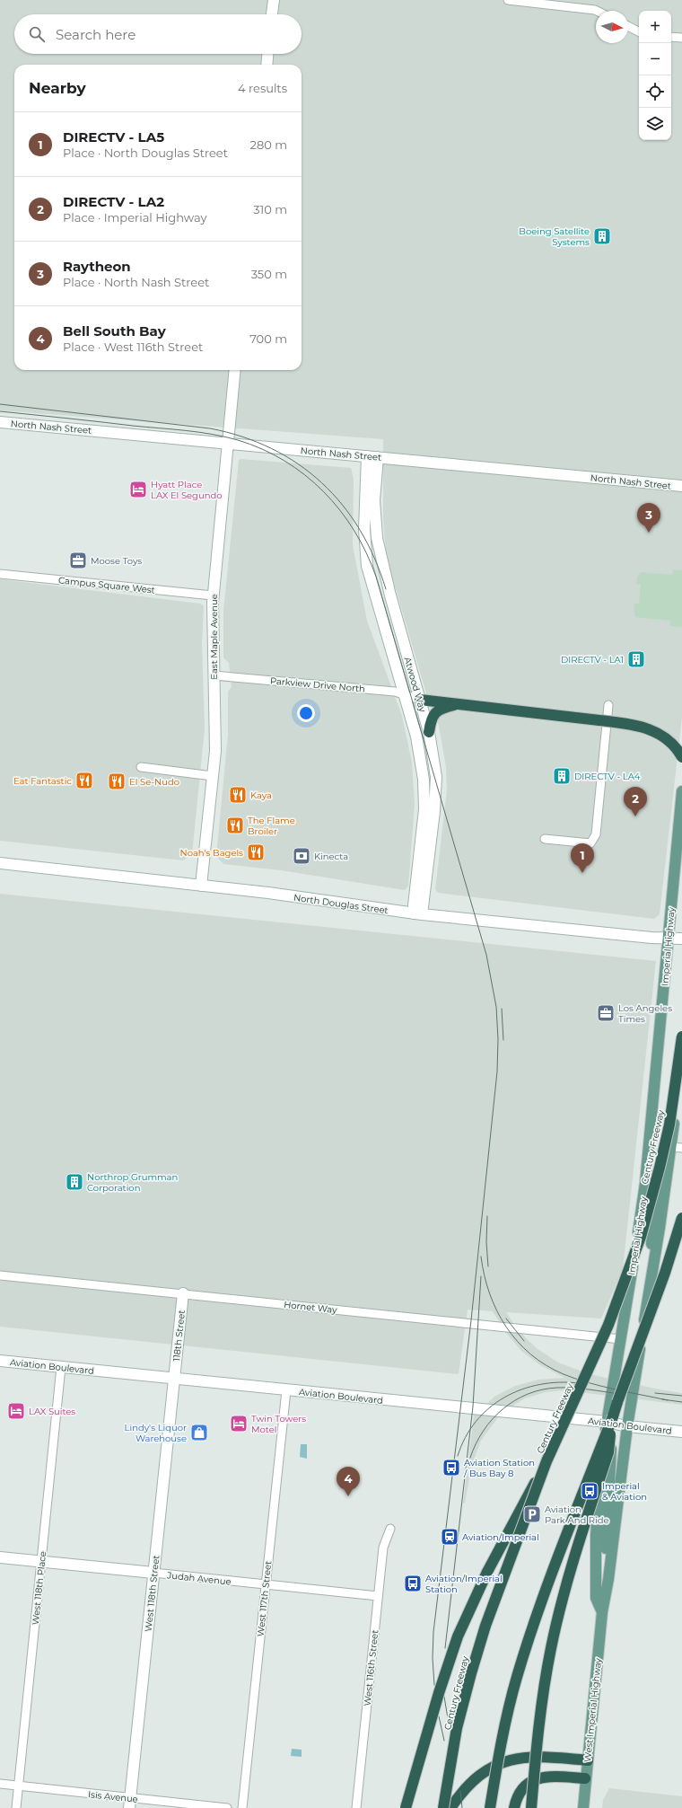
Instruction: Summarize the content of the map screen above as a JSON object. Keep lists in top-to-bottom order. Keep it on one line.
{"streets":{"highway":["Century Freeway"],"main road":["Imperial Highway","West Imperial Highway"],"street":["North Nash Street","Campus Square West","East Maple Avenue","Parkview Drive North","Atwood Way","North Douglas Street","Hornet Way","118th Street","Aviation Boulevard","Judah Avenue","West 118th Place","West 118th Street","West 117th Street","West 116th Street","Isis Avenue"]},"crossings":[["North Nash Street","East Maple Avenue"],["North Nash Street","Atwood Way"],["Campus Square West","East Maple Avenue"],["East Maple Avenue","Parkview Drive North"],["East Maple Avenue","North Douglas Street"],["Parkview Drive North","Atwood Way"],["Atwood Way","North Douglas Street"],["North Douglas Street","Imperial Highway"],["Imperial Highway","Hornet Way"],["Imperial Highway","Aviation Boulevard"],["Imperial Highway","West Imperial Highway"],["Hornet Way","118th Street"],["118th Street","Aviation Boulevard"],["118th Street","West 118th Street"],["Aviation Boulevard","West 118th Place"],["Aviation Boulevard","West 118th Street"],["Aviation Boulevard","West 117th Street"],["Aviation Boulevard","West Imperial Highway"],["Judah Avenue","West 118th Place"],["Judah Avenue","West 118th Street"],["Judah Avenue","West 117th Street"],["Judah Avenue","West 116th Street"],["West 118th Place","Isis Avenue"],["West 118th Street","Isis Avenue"]],"places":{"building":["Boeing Satellite Systems","DIRECTV - LA1","DIRECTV - LA4","Northrop Grumman Corporation"],"hotel":["Hyatt Place LAX El Segundo","LAX Suites","Twin Towers Motel"],"office":["Moose Toys","Los Angeles Times"],"restaurant":["Eat Fantastic","El Se-Nudo","Kaya","The Flame Broiler","Noah's Bagels"],"bank":["Kinecta"],"shop":["Lindy's Liquor Warehouse"],"bus stop":["Aviation Station / Bus Bay 8","Imperial & Aviation","Aviation/Imperial Station"],"parking":["Aviation Park And Ride"],"station":["Aviation/Imperial"]},"north":"right","page":{"map_buttons":["+","−"],"search":"Search here","heading":["Nearby","4 results"],"list":[{"mark":"1","name":"DIRECTV - LA5","note":"Place · North Douglas Street","value":"280 m"},{"mark":"2","name":"DIRECTV - LA2","note":"Place · Imperial Highway","value":"310 m"},{"mark":"3","name":"Raytheon","note":"Place · North Nash Street","value":"350 m"},{"mark":"4","name":"Bell South Bay","note":"Place · West 116th Street","value":"700 m"}],"pins":["3","2","1","4"]}}
